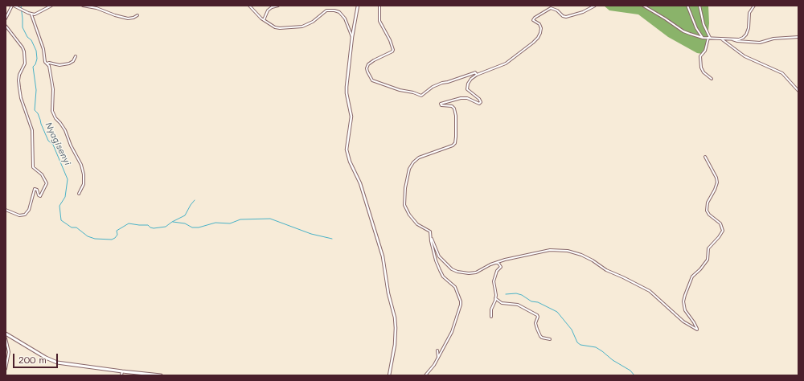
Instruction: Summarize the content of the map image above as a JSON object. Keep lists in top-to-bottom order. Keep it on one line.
{"water":["Nyagisenyi"],"scale_bar":"200 m"}
